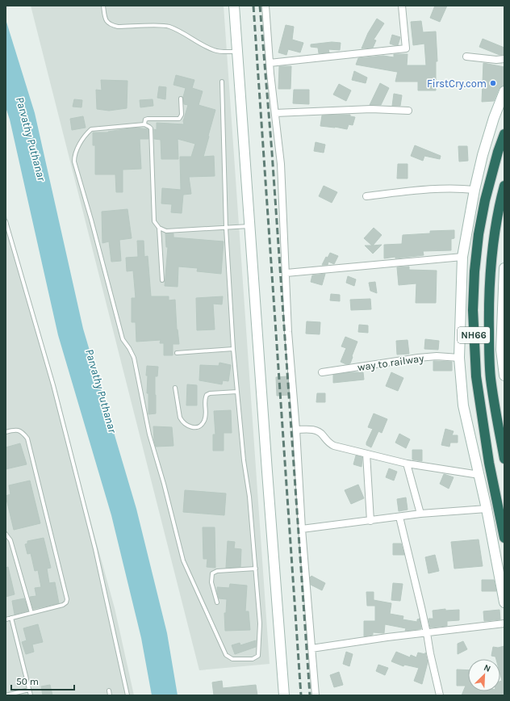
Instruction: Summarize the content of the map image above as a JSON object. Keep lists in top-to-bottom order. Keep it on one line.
{"streets":{"highway":["NH66"],"street":["way to railway"]},"water":["Parvathy Puthanar"],"places":["FirstCry.com"],"scale_bar":"50 m","north":"top right"}
